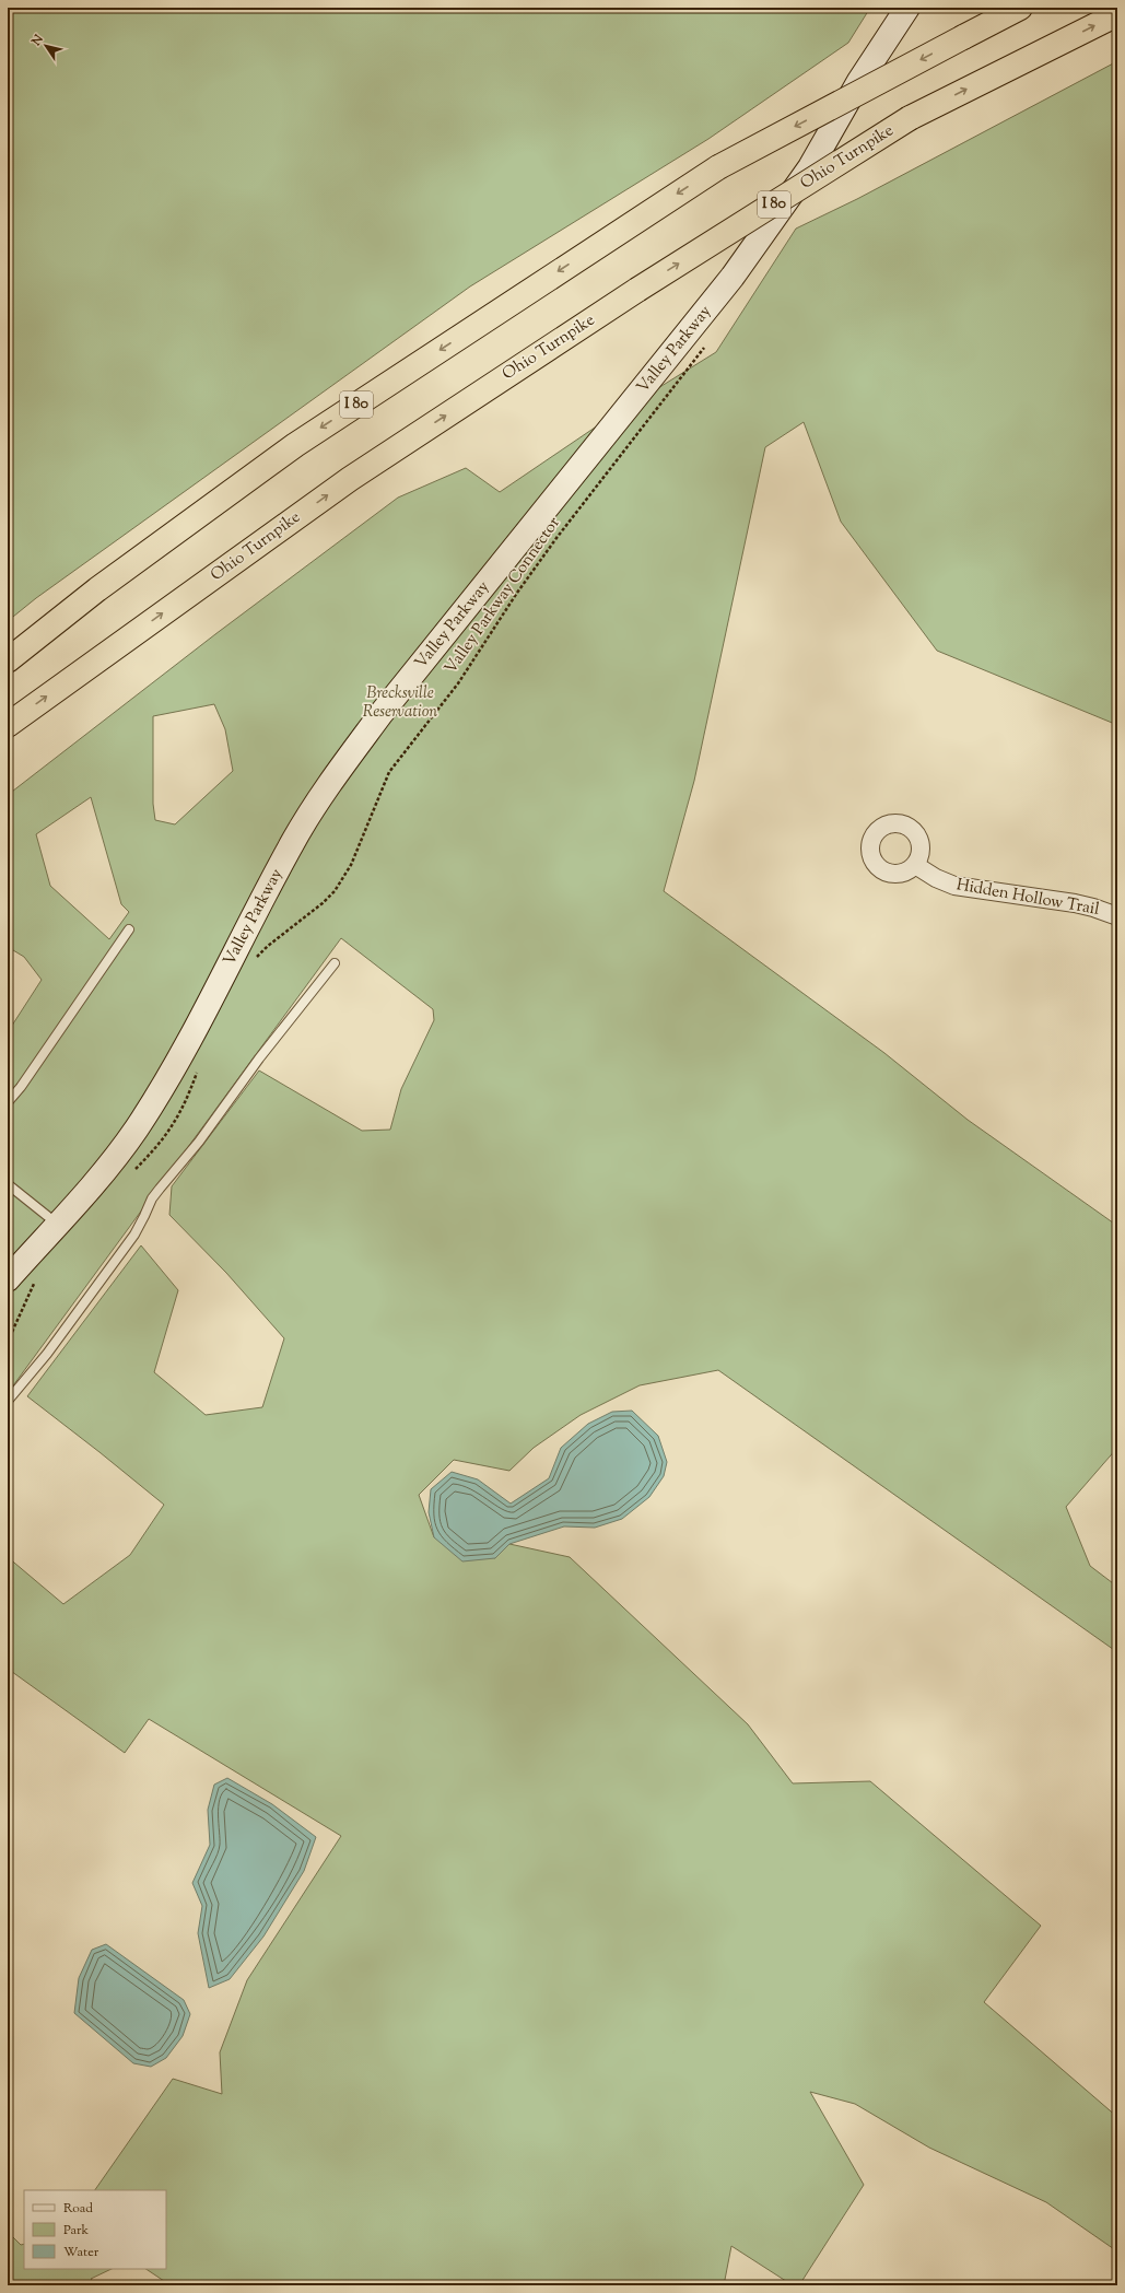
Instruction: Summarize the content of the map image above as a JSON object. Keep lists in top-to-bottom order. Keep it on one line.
{"streets":{"highway":["Ohio Turnpike","I 80"],"street":["Valley Parkway","Hidden Hollow Trail"],"path":["Valley Parkway Connector"]},"parks":["Brecksville Reservation"],"legend":["Road","Park","Water"],"north":"top left"}
